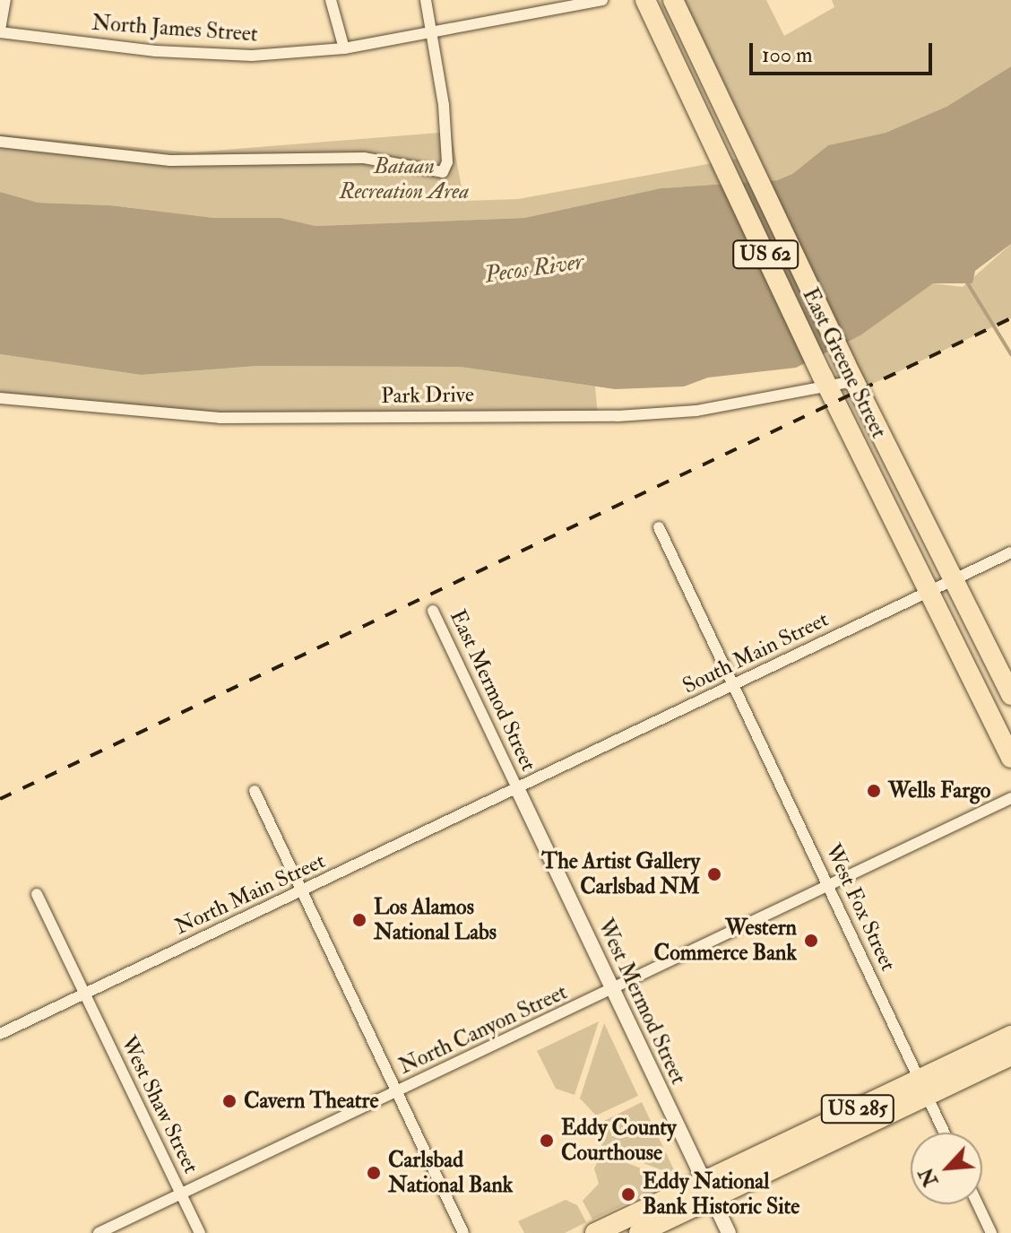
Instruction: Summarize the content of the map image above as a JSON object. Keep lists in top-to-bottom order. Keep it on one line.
{"streets":{"highway":["US 62","East Greene Street","US 285"],"street":["North James Street","Park Drive","South Main Street","East Mermod Street","North Main Street","West Fox Street","West Mermod Street","North Canyon Street","West Shaw Street"]},"crossings":[["US 62","East Greene Street"],["US 62","South Main Street"],["East Greene Street","Park Drive"],["East Greene Street","South Main Street"],["South Main Street","East Mermod Street"],["South Main Street","North Main Street"],["South Main Street","West Fox Street"],["South Main Street","West Mermod Street"],["East Mermod Street","North Main Street"],["East Mermod Street","West Mermod Street"],["North Main Street","West Mermod Street"],["North Main Street","West Shaw Street"],["West Fox Street","North Canyon Street"],["West Fox Street","US 285"],["West Mermod Street","North Canyon Street"],["West Mermod Street","US 285"],["North Canyon Street","West Shaw Street"]],"water":["Pecos River"],"parks":["Bataan Recreation Area"],"places":["Wells Fargo","The Artist Gallery Carlsbad NM","Los Alamos National Labs","Western Commerce Bank","Cavern Theatre","Eddy County Courthouse","Carlsbad National Bank","Eddy National Bank Historic Site"],"scale_bar":"100 m","north":"bottom left"}
